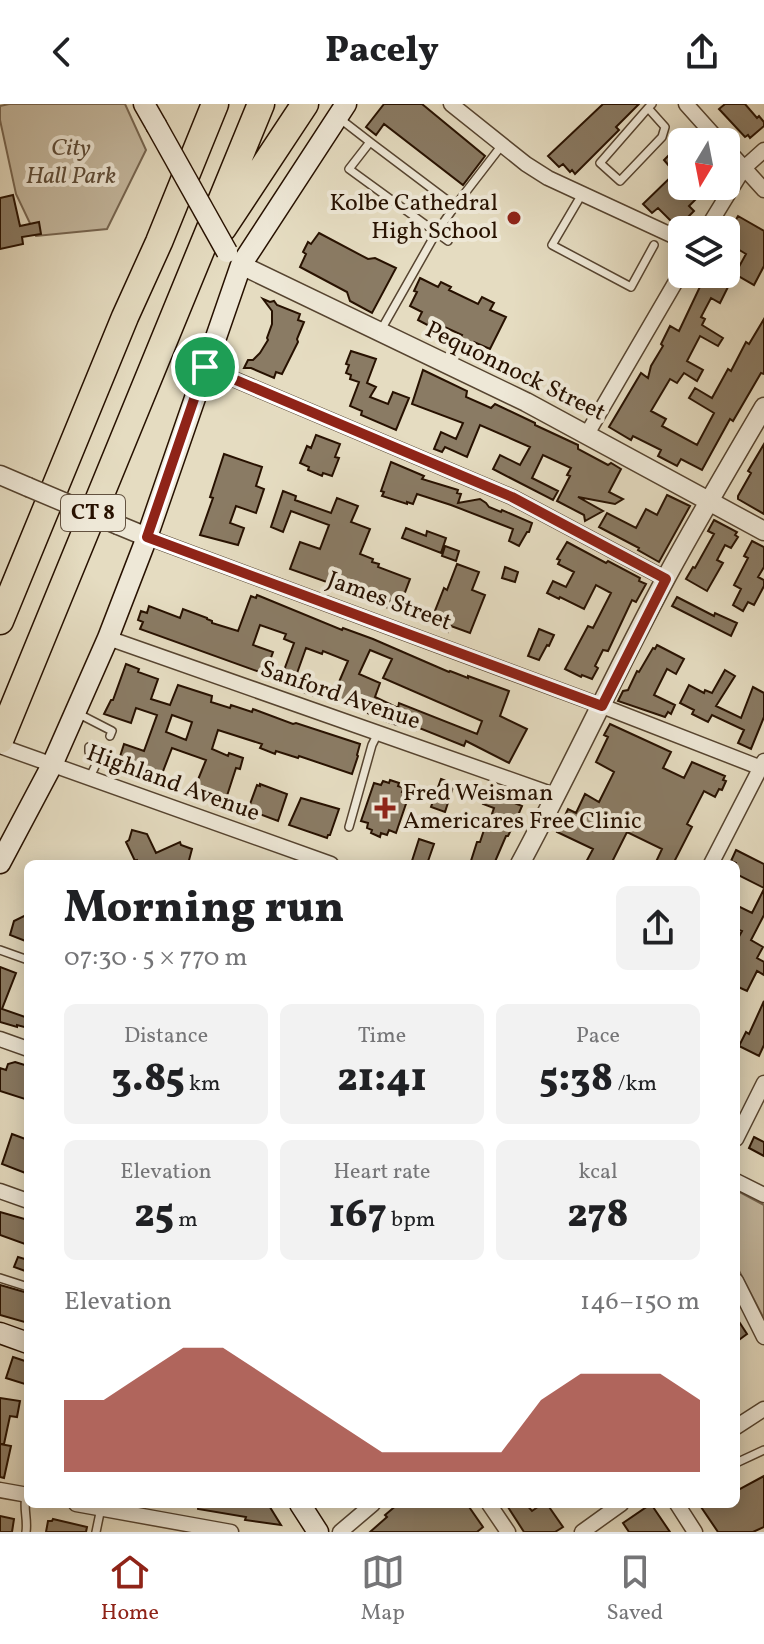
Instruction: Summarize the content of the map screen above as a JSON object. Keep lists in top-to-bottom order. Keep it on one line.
{"streets":{"highway":["CT 8"],"street":["Pequonnock Street","James Street","Sanford Avenue","Highland Avenue"]},"crossings":[["CT 8","Highland Avenue"]],"parks":["City Hall Park"],"places":{"other":["Kolbe Cathedral High School"],"health":["Fred Weisman Americares Free Clinic"]},"north":"bottom","page":{"header":"Pacely","heading":["Morning run","07:30 · 5 × 770 m"],"stats":[["Distance","3.85 km"],["Time","21:41"],["Pace","5:38 /km"],["Elevation","25 m"],["Heart rate","167 bpm"],["kcal","278"]],"chart":["Elevation","146–150 m"],"tabs":["Home","Map","Saved"]}}
